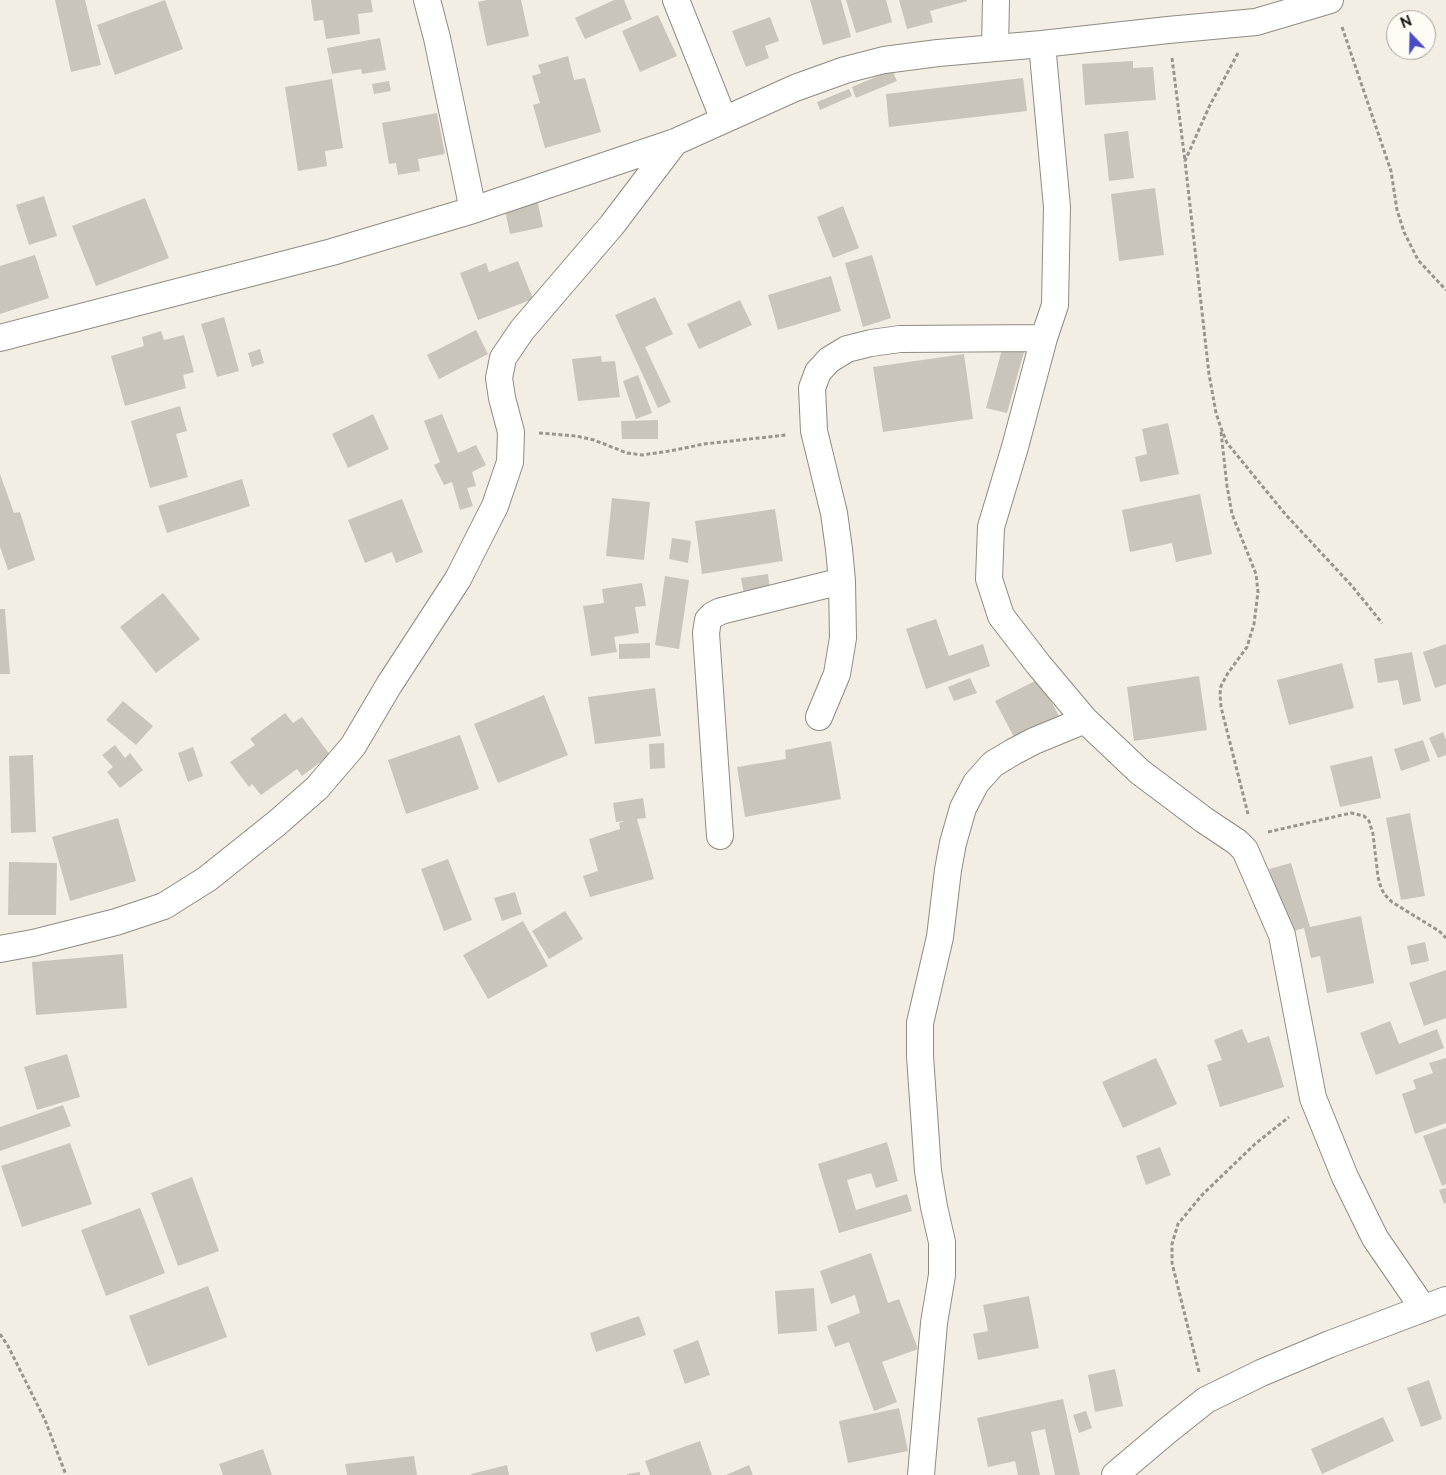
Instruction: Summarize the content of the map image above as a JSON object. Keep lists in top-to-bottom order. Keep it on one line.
{"north":"top"}
